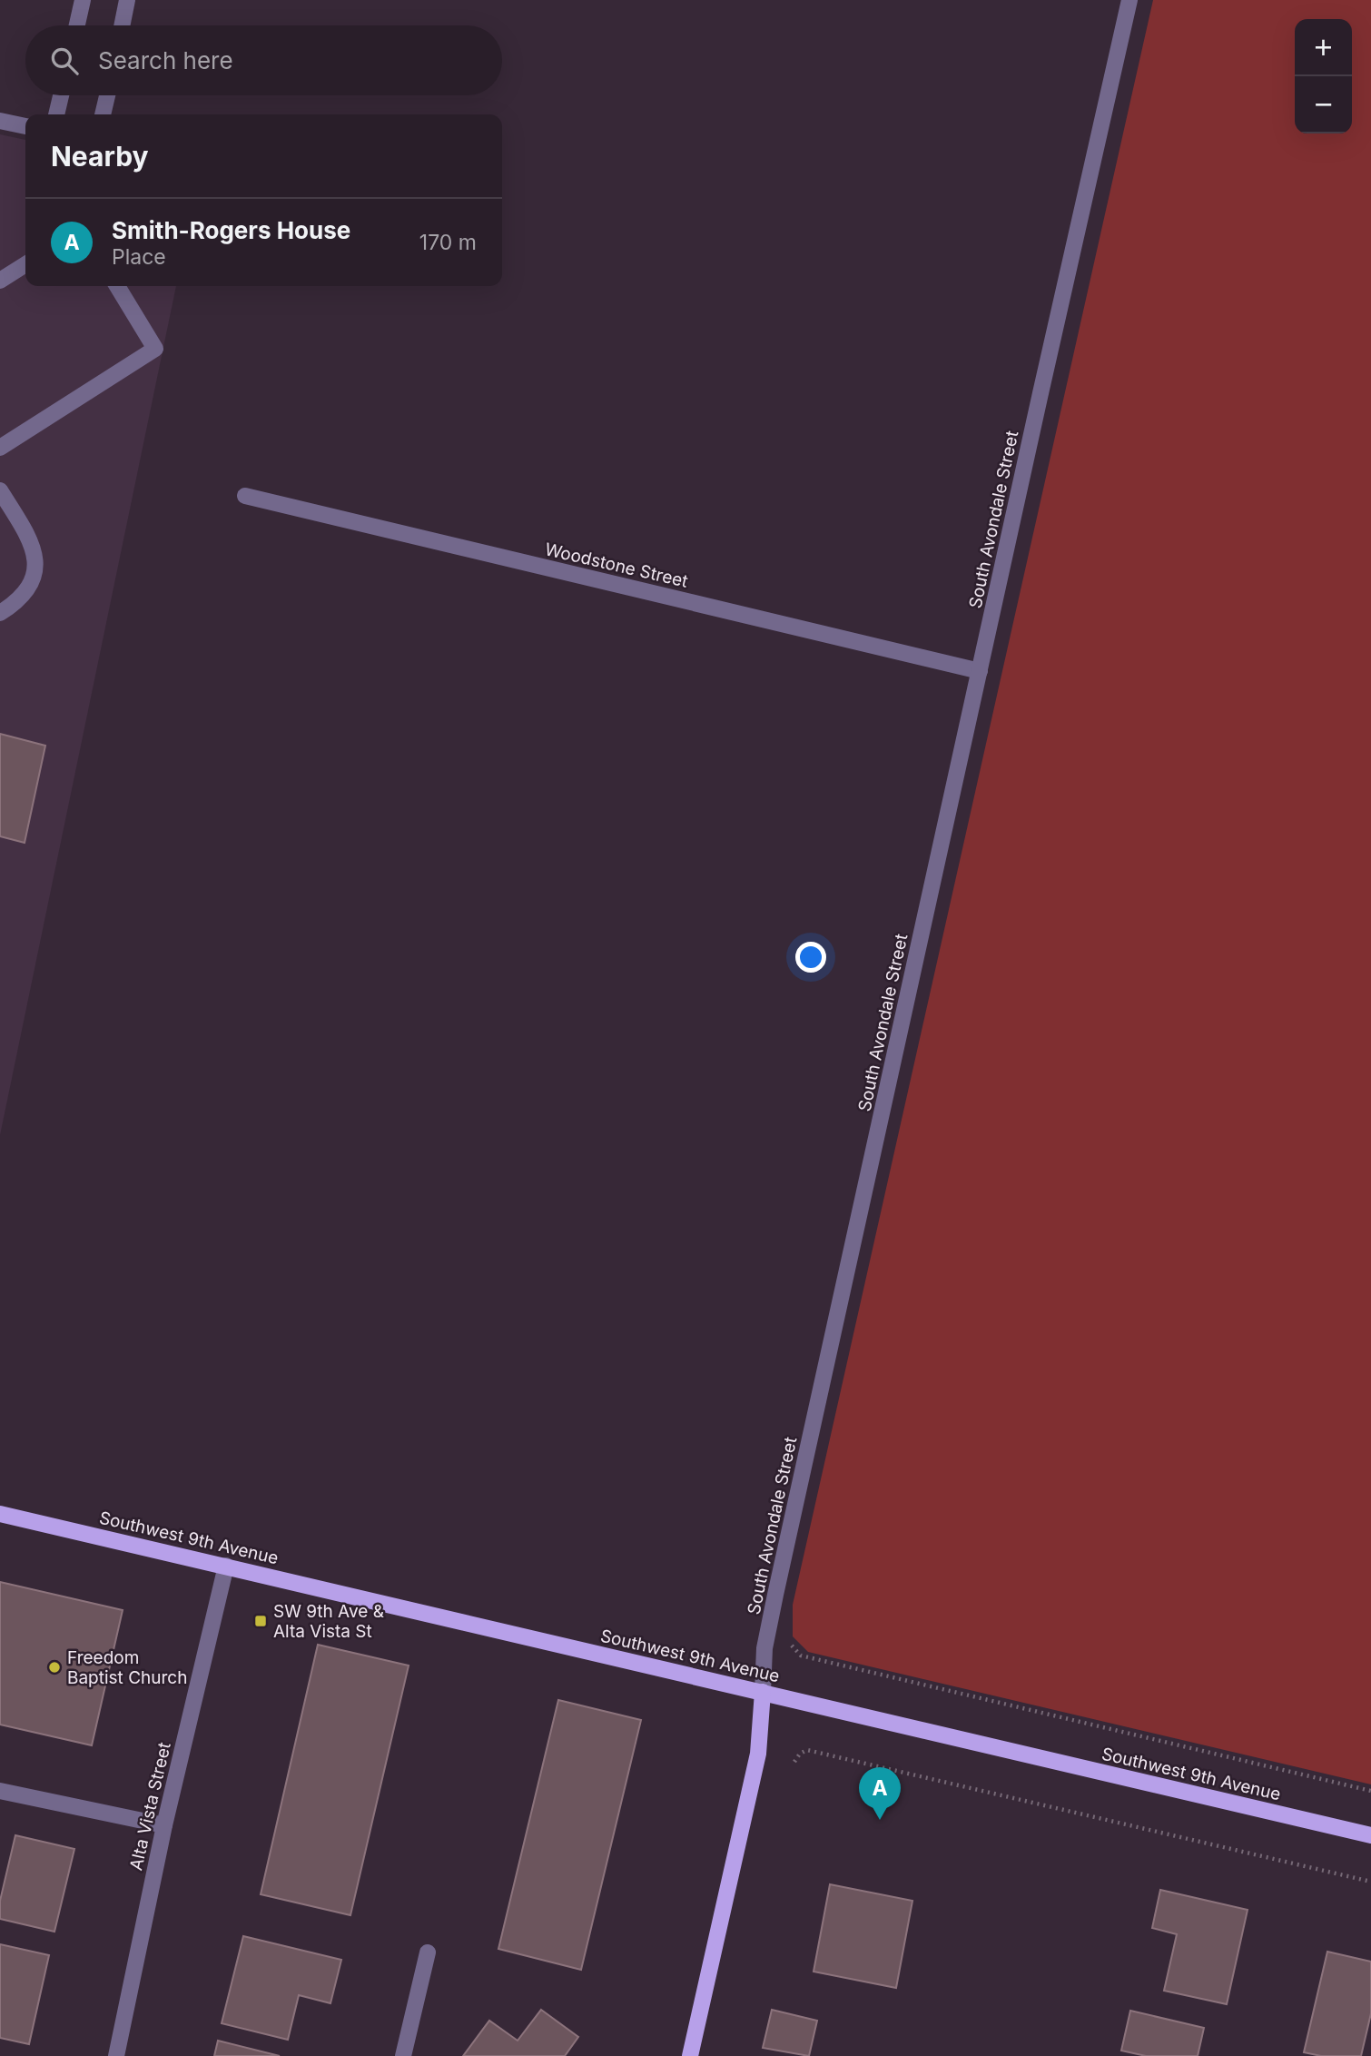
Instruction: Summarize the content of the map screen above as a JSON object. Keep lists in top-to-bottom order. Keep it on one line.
{"streets":{"main road":["South Avondale Street","Southwest 9th Avenue"],"street":["Woodstone Street","Alta Vista Street"]},"crossings":[["South Avondale Street","Woodstone Street"],["South Avondale Street","Southwest 9th Avenue"],["Southwest 9th Avenue","Alta Vista Street"]],"places":{"transit":["SW 9th Ave & Alta Vista St"],"other":["Freedom Baptist Church"]},"page":{"map_buttons":["+","−"],"search":"Search here","heading":"Nearby","list":[{"mark":"A","name":"Smith-Rogers House","note":"Place","value":"170 m"}],"pins":"A"}}
